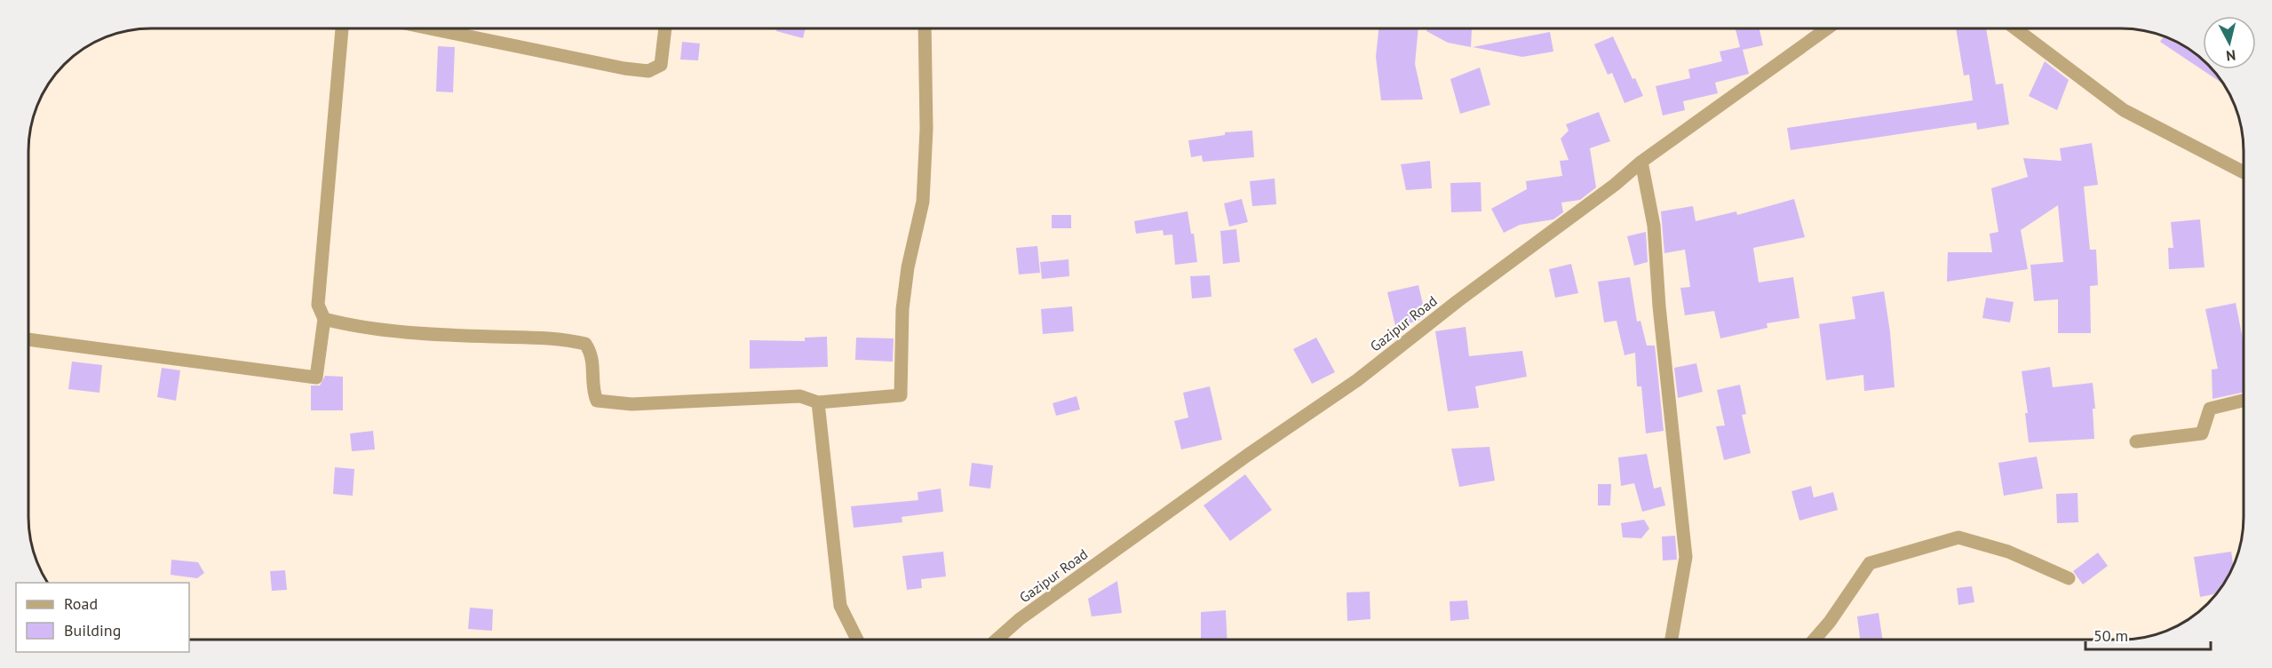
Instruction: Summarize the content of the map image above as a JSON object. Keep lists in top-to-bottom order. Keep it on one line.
{"streets":{"street":["Gazipur Road"]},"legend":["Road","Building"],"scale_bar":"50 m","north":"bottom"}
